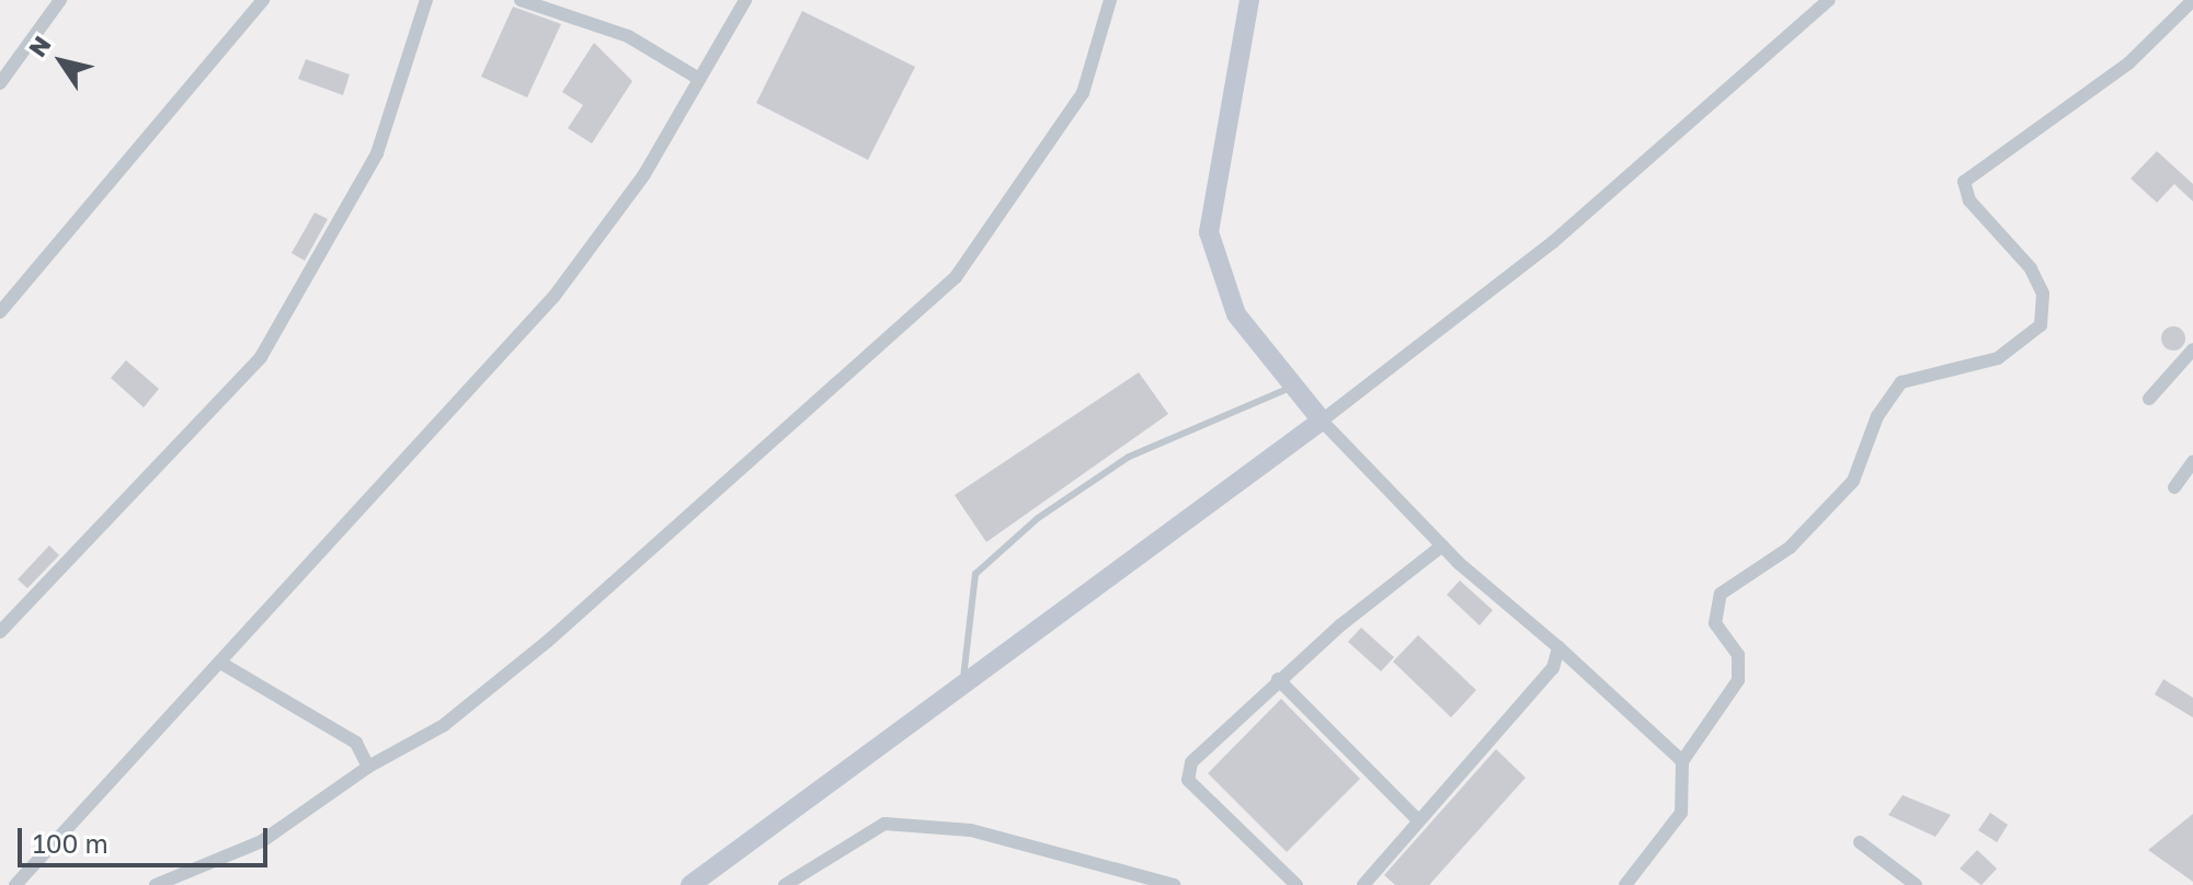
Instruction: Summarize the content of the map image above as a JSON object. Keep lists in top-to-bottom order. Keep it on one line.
{"scale_bar":"100 m","north":"top left"}
